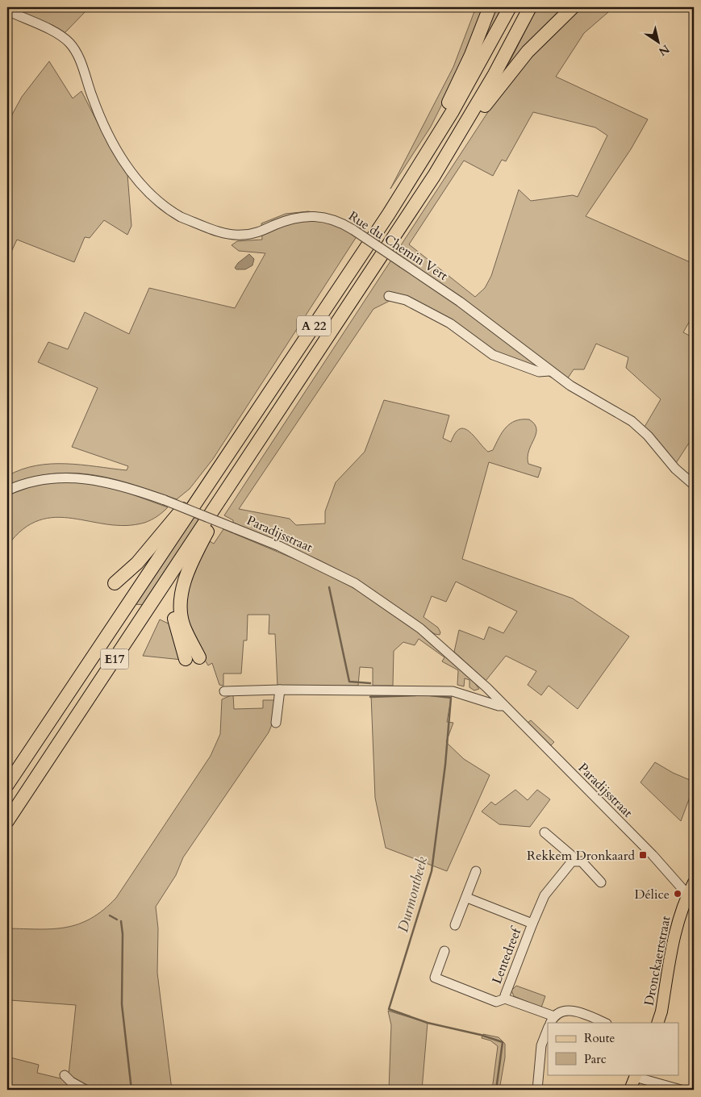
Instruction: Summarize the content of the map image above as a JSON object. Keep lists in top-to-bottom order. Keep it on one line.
{"streets":{"highway":["A 22","E17"],"main road":["Dronckaertstraat"],"street":["Rue du Chemin Vert","Paradijsstraat","Lentedreef"]},"crossings":[["A 22","E17"],["Paradijsstraat","Dronckaertstraat"]],"water":["Durmontbeek"],"places":{"transit":["Rekkem Dronkaard"],"other":["Délice"]},"legend":["Route","Parc"],"north":"bottom right"}
